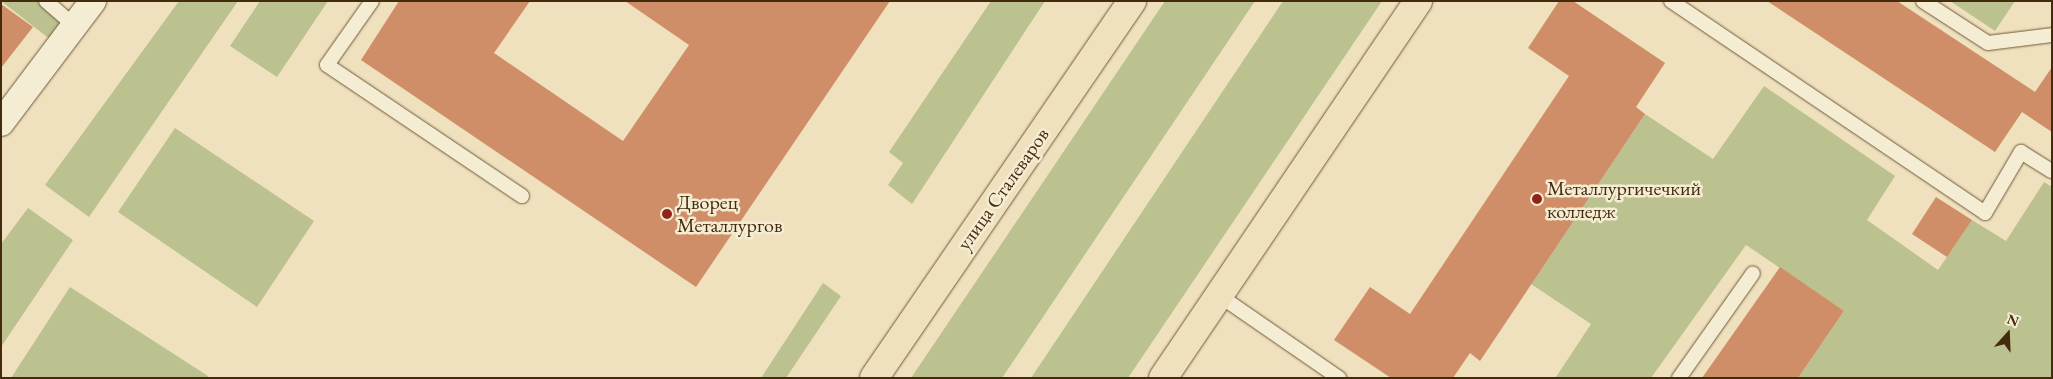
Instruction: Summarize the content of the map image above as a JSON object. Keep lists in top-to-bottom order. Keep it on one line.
{"streets":{"main road":["улица Сталеваров"]},"places":["Металлургичечкий колледж","Дворец Металлургов"],"north":"top"}
